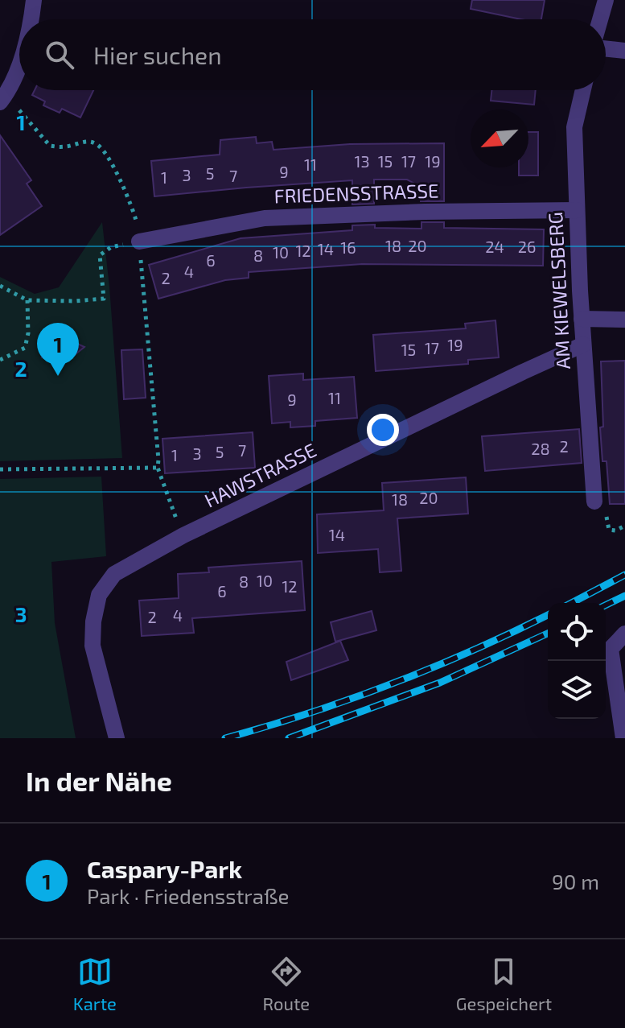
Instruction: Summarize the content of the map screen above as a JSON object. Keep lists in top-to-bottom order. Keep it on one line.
{"streets":{"street":["FRIEDENSSTRASSE","AM KIEWELSBERG","HAWSTRASSE"]},"crossings":[["FRIEDENSSTRASSE","AM KIEWELSBERG"],["AM KIEWELSBERG","HAWSTRASSE"]],"house_numbers":["13","15","17","19","11","9","5","3","7","1","18","20","24","26","16","14","12","10","8","6","4","2","19","17","15","11","9","2","28","7","5","3","1","20","18","14","10","8","12","6","4","2"],"north":"bottom left","page":{"search":"Hier suchen","pins":"1","heading":"In der Nähe","list":[{"mark":"1","name":"Caspary-Park","note":"Park · Friedensstraße","value":"90 m"}],"nav":["Karte","Route","Gespeichert"]},"grid":{"rows":["1","2","3"]}}
